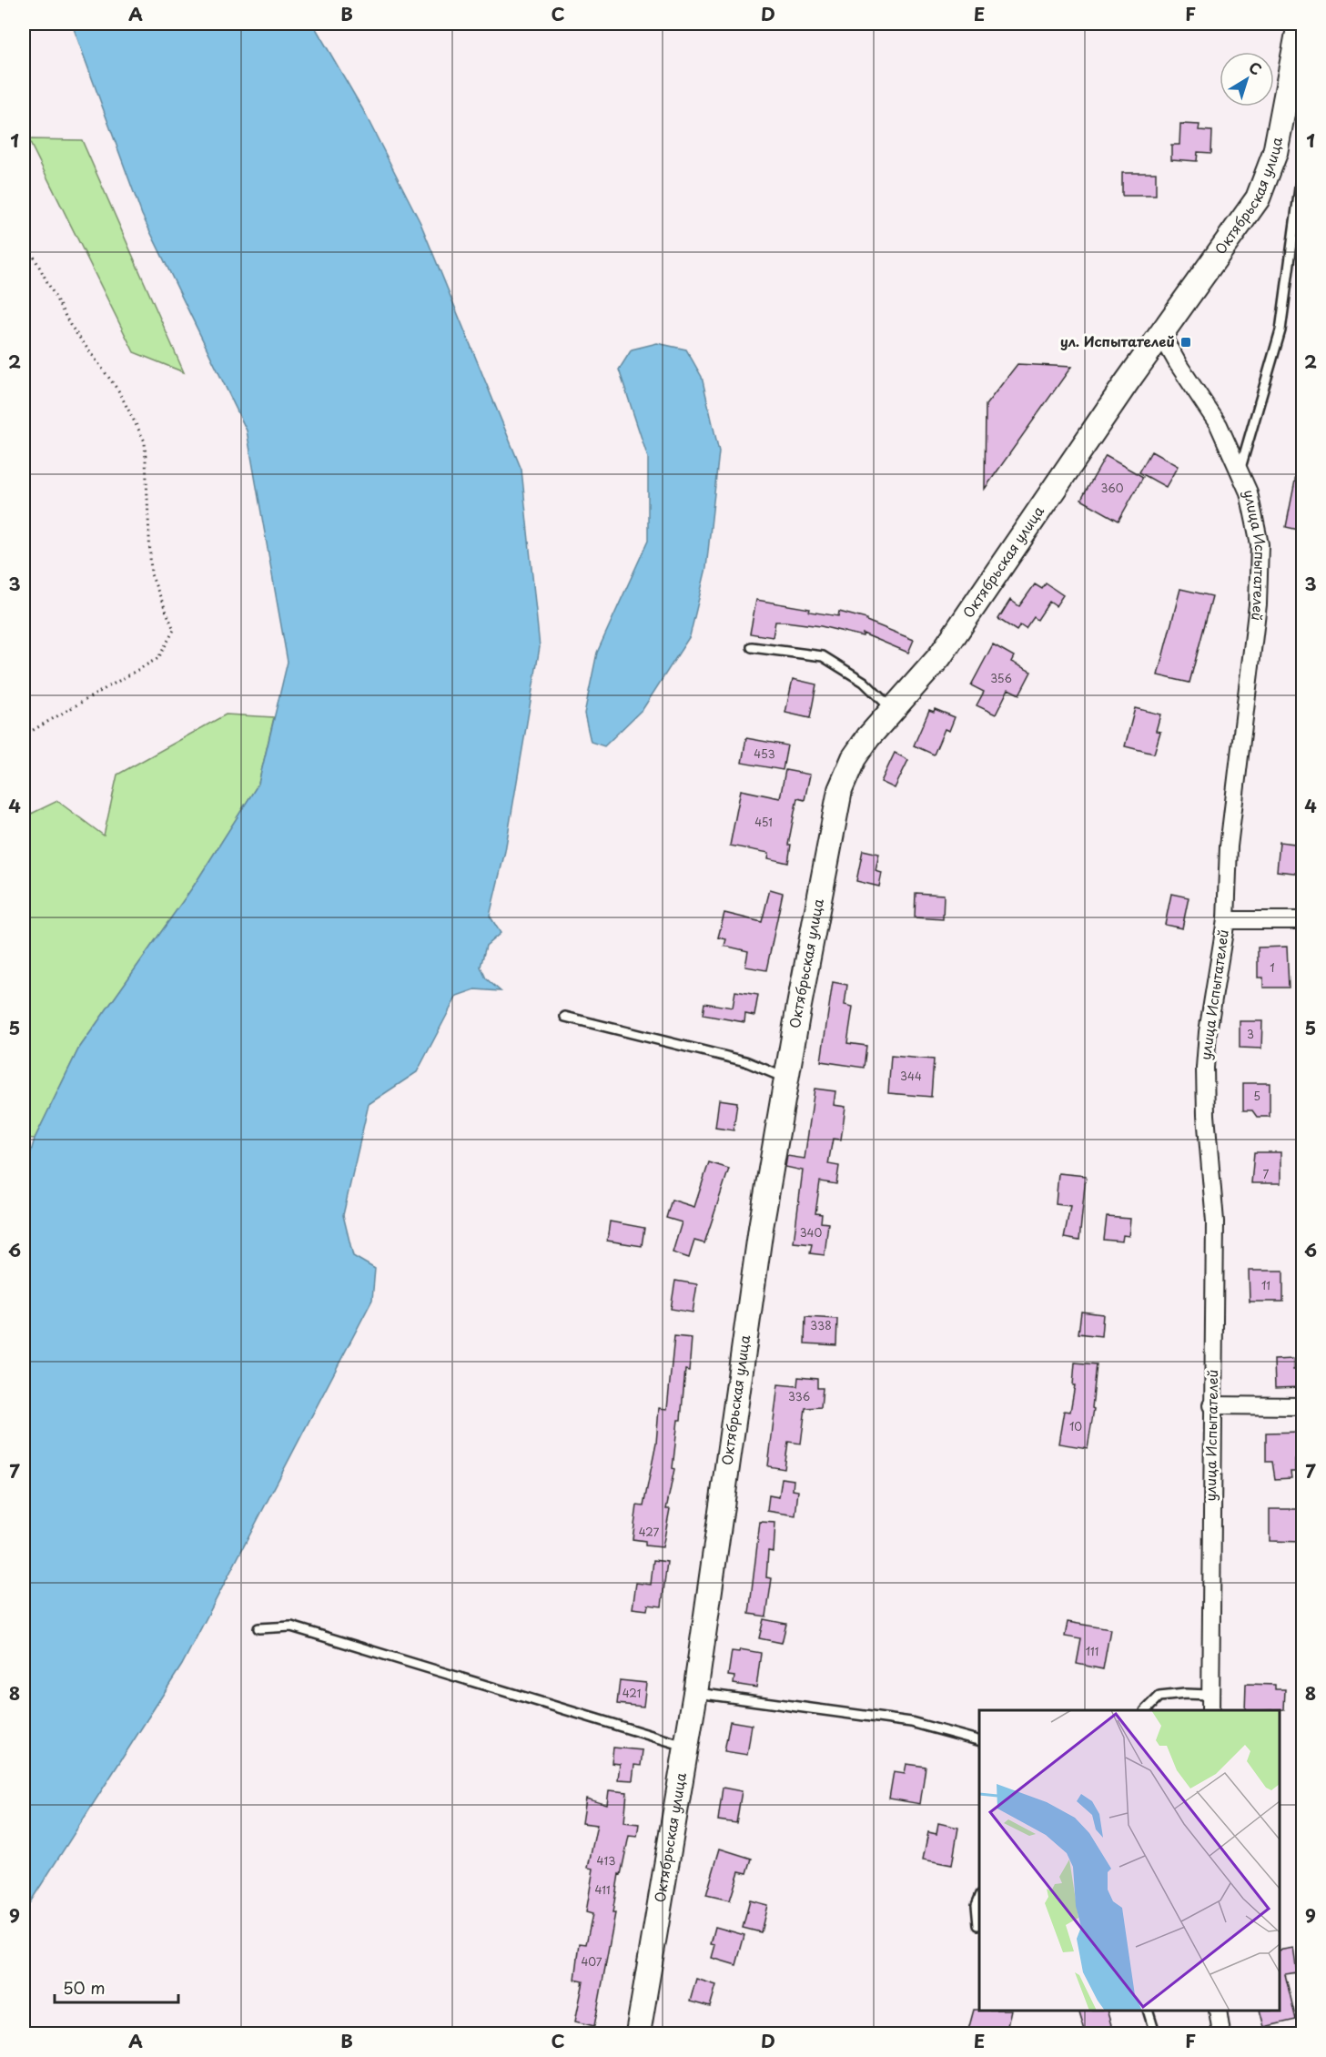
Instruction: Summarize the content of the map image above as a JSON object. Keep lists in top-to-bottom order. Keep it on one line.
{"streets":{"street":["Октябрьская улица","улица Испытателей"]},"crossings":[["Октябрьская улица","улица Испытателей"]],"places":{"transit":["ул. Испытателей"]},"house_numbers":["360","356","453","451","1","3","344","5","7","340","11","338","336","10","427","111","421","413","411","407"],"scale_bar":"50 m","north":"top right","grid":{"columns":["A","B","C","D","E","F"],"rows":["1","2","3","4","5","6","7","8","9"]}}
